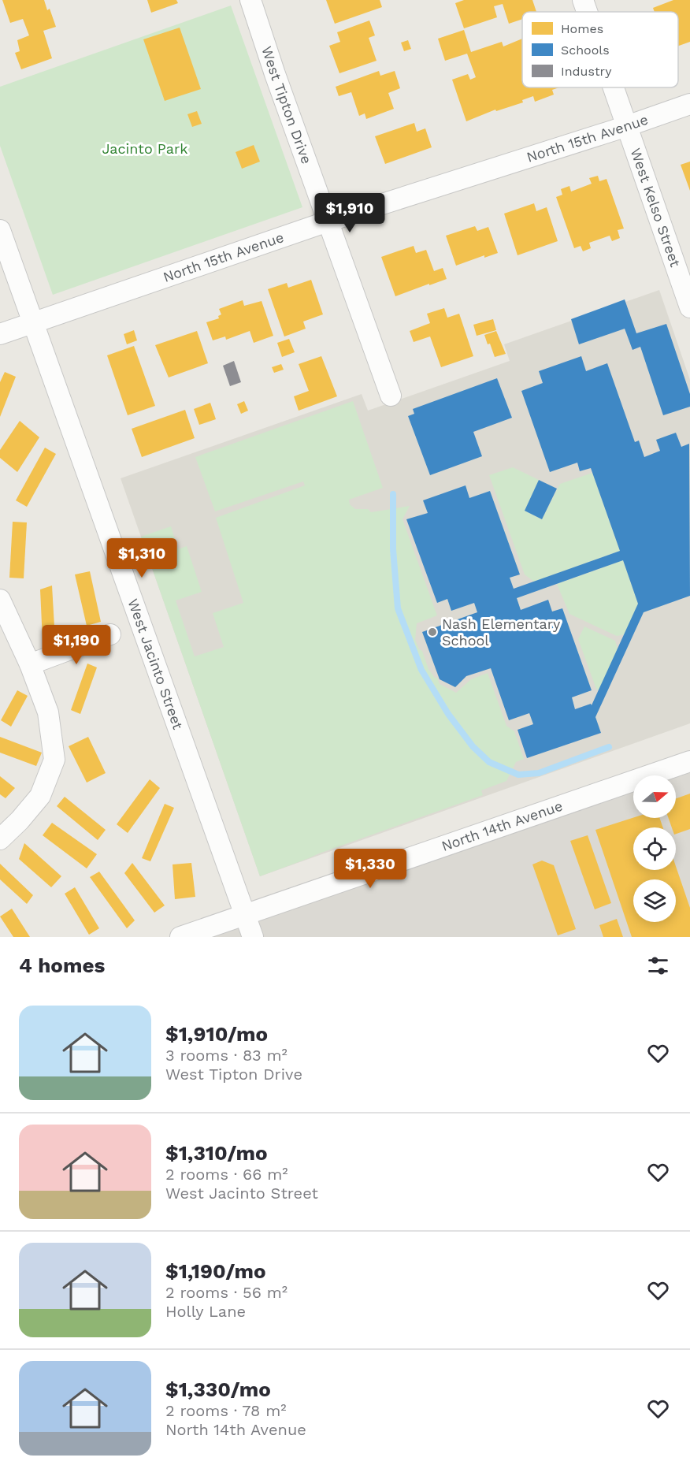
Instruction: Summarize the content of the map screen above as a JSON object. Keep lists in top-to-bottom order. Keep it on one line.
{"streets":{"street":["West Tipton Drive","North 15th Avenue","West Kelso Street","West Jacinto Street","North 14th Avenue"]},"crossings":[["West Tipton Drive","North 15th Avenue"],["North 15th Avenue","West Kelso Street"],["North 15th Avenue","West Jacinto Street"],["West Jacinto Street","North 14th Avenue"]],"parks":["Jacinto Park"],"places":["Nash Elementary School"],"legend":["Homes","Schools","Industry"],"north":"right","page":{"price":["$1,910","$1,310","$1,190","$1,330"],"heading":"4 homes","list":[{"name":"$1,910/mo","note":"3 rooms · 83 m² · West Tipton Drive"},{"name":"$1,310/mo","note":"2 rooms · 66 m² · West Jacinto Street"},{"name":"$1,190/mo","note":"2 rooms · 56 m² · Holly Lane"},{"name":"$1,330/mo","note":"2 rooms · 78 m² · North 14th Avenue"}]}}
